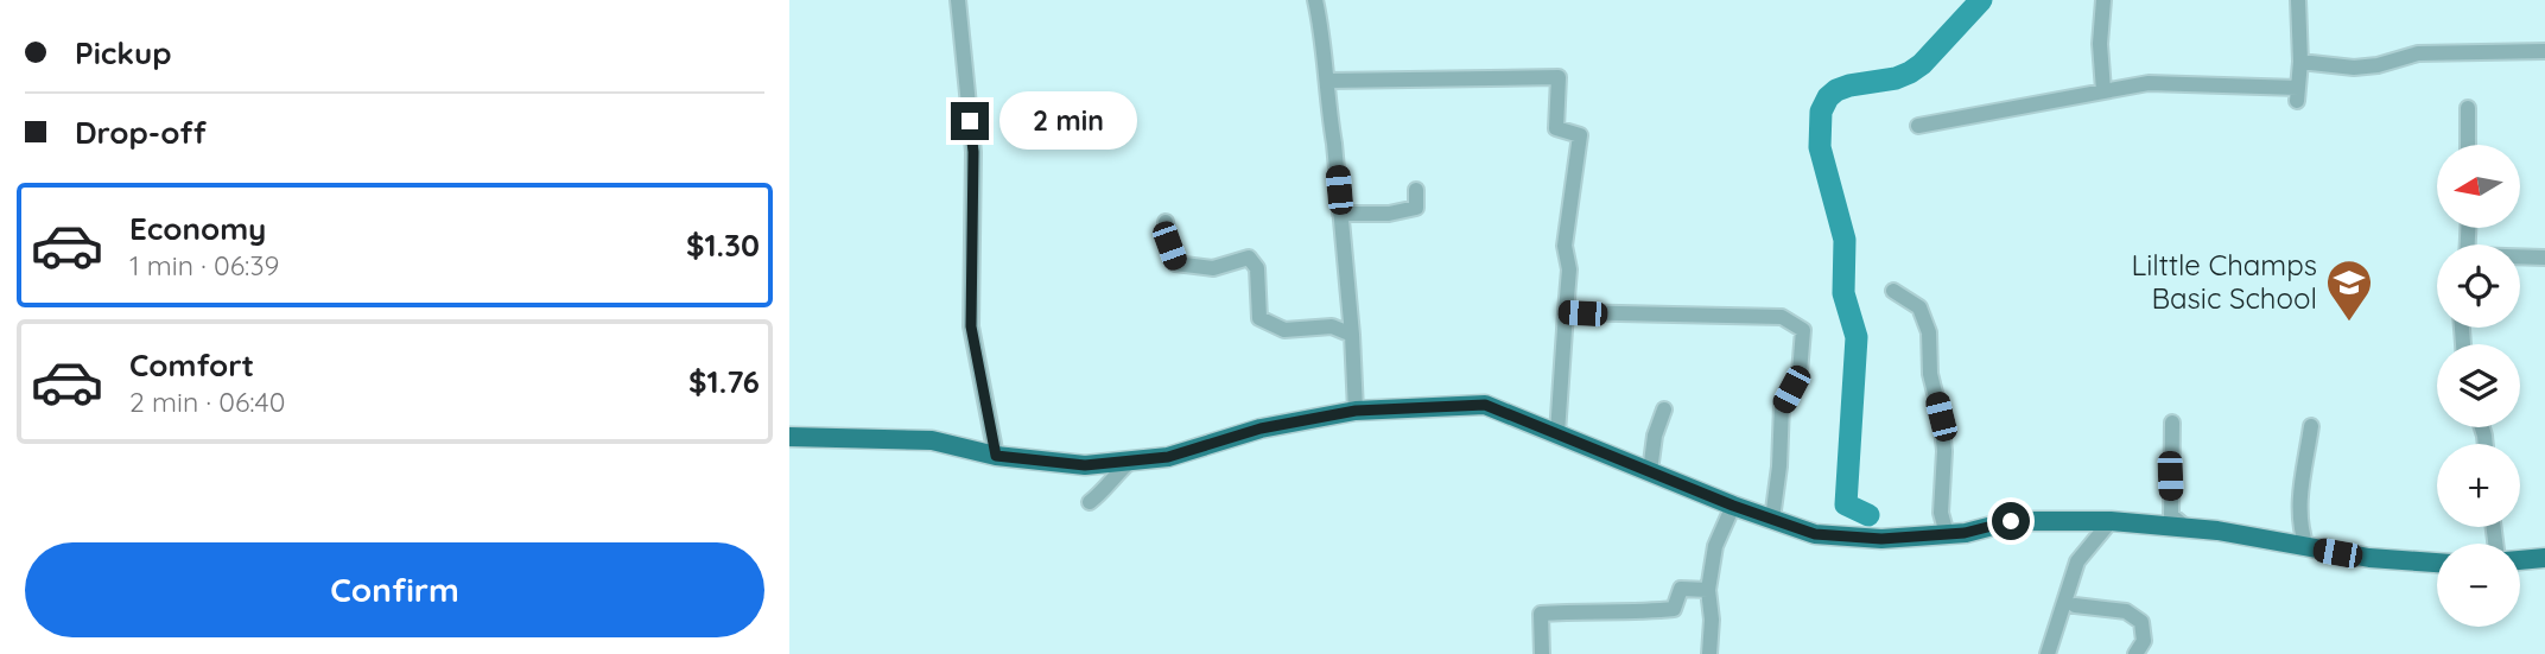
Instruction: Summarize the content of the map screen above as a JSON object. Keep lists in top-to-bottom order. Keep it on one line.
{"places":{"school or university":["Lilttle Champs Basic School"]},"north":"left","page":{"banner":["Pickup","Drop-off"],"bubble":"2 min","map_buttons":["+","−"],"list":[{"name":"Economy","note":"1 min · 06:39","value":"$1.30"},{"name":"Comfort","note":"2 min · 06:40","value":"$1.76"}],"buttons":"Confirm"}}
